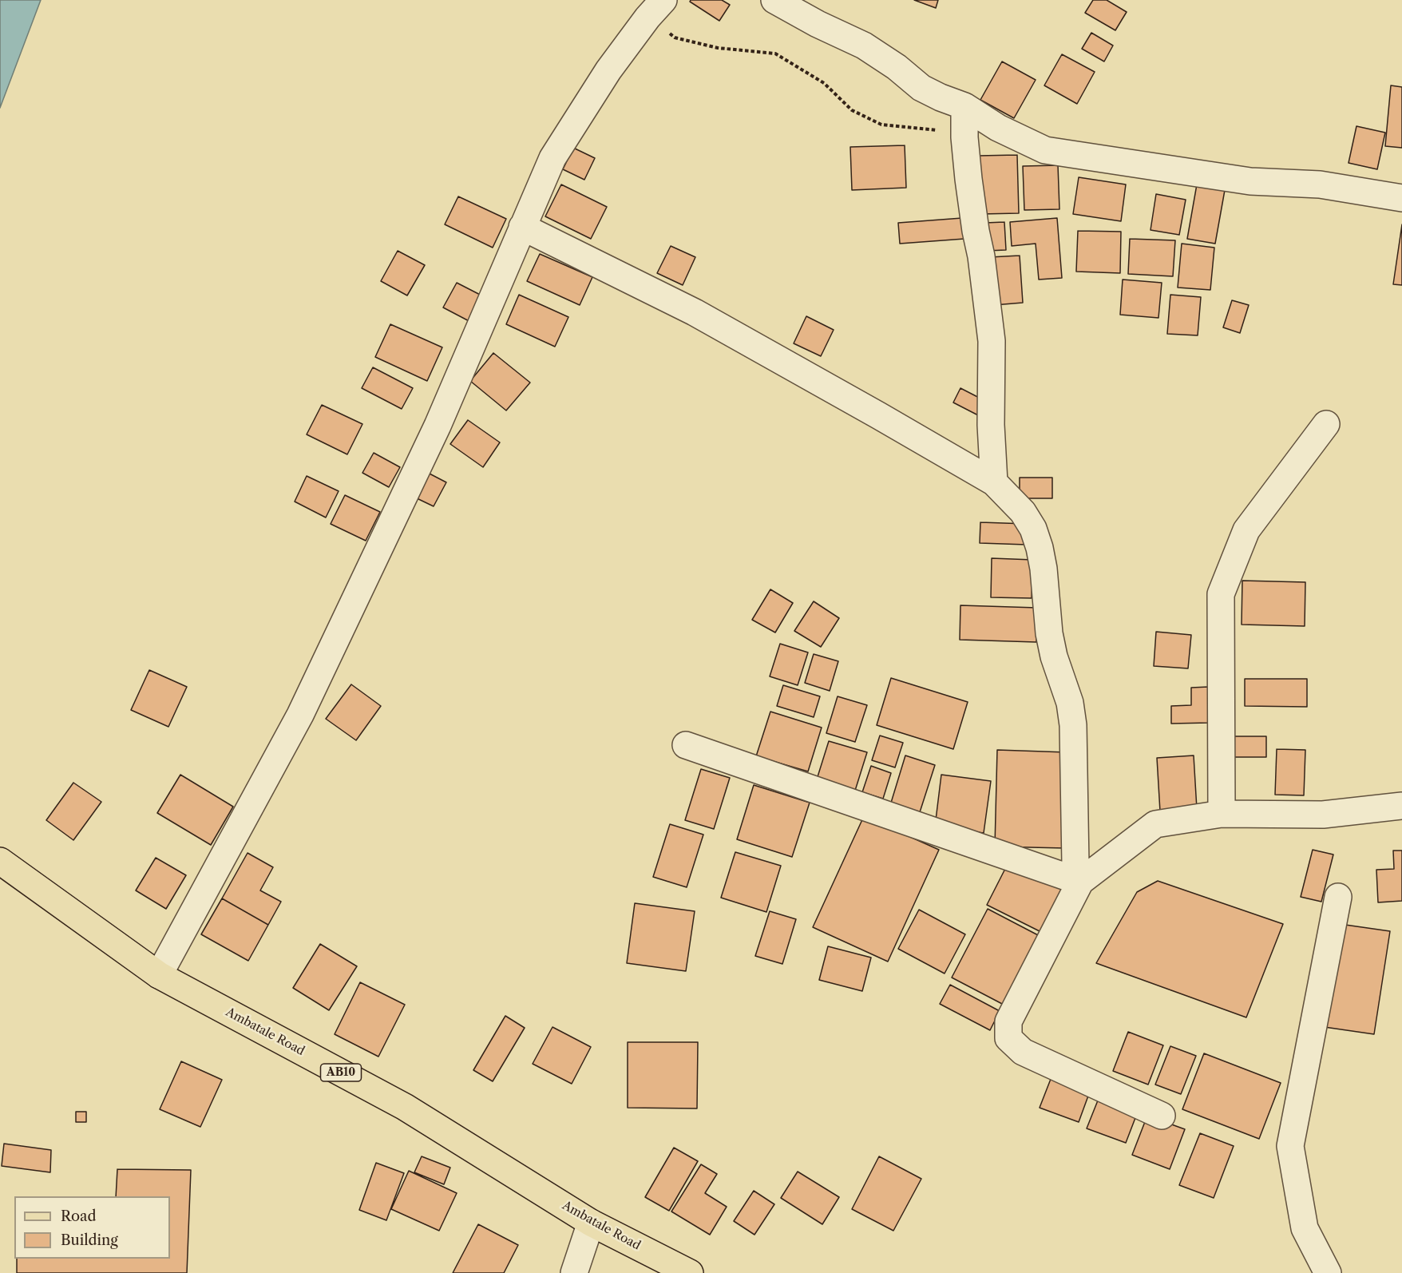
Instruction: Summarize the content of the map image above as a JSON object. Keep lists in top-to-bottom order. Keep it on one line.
{"streets":{"main road":["Ambatale Road","AB10"]},"legend":["Road","Building"]}
